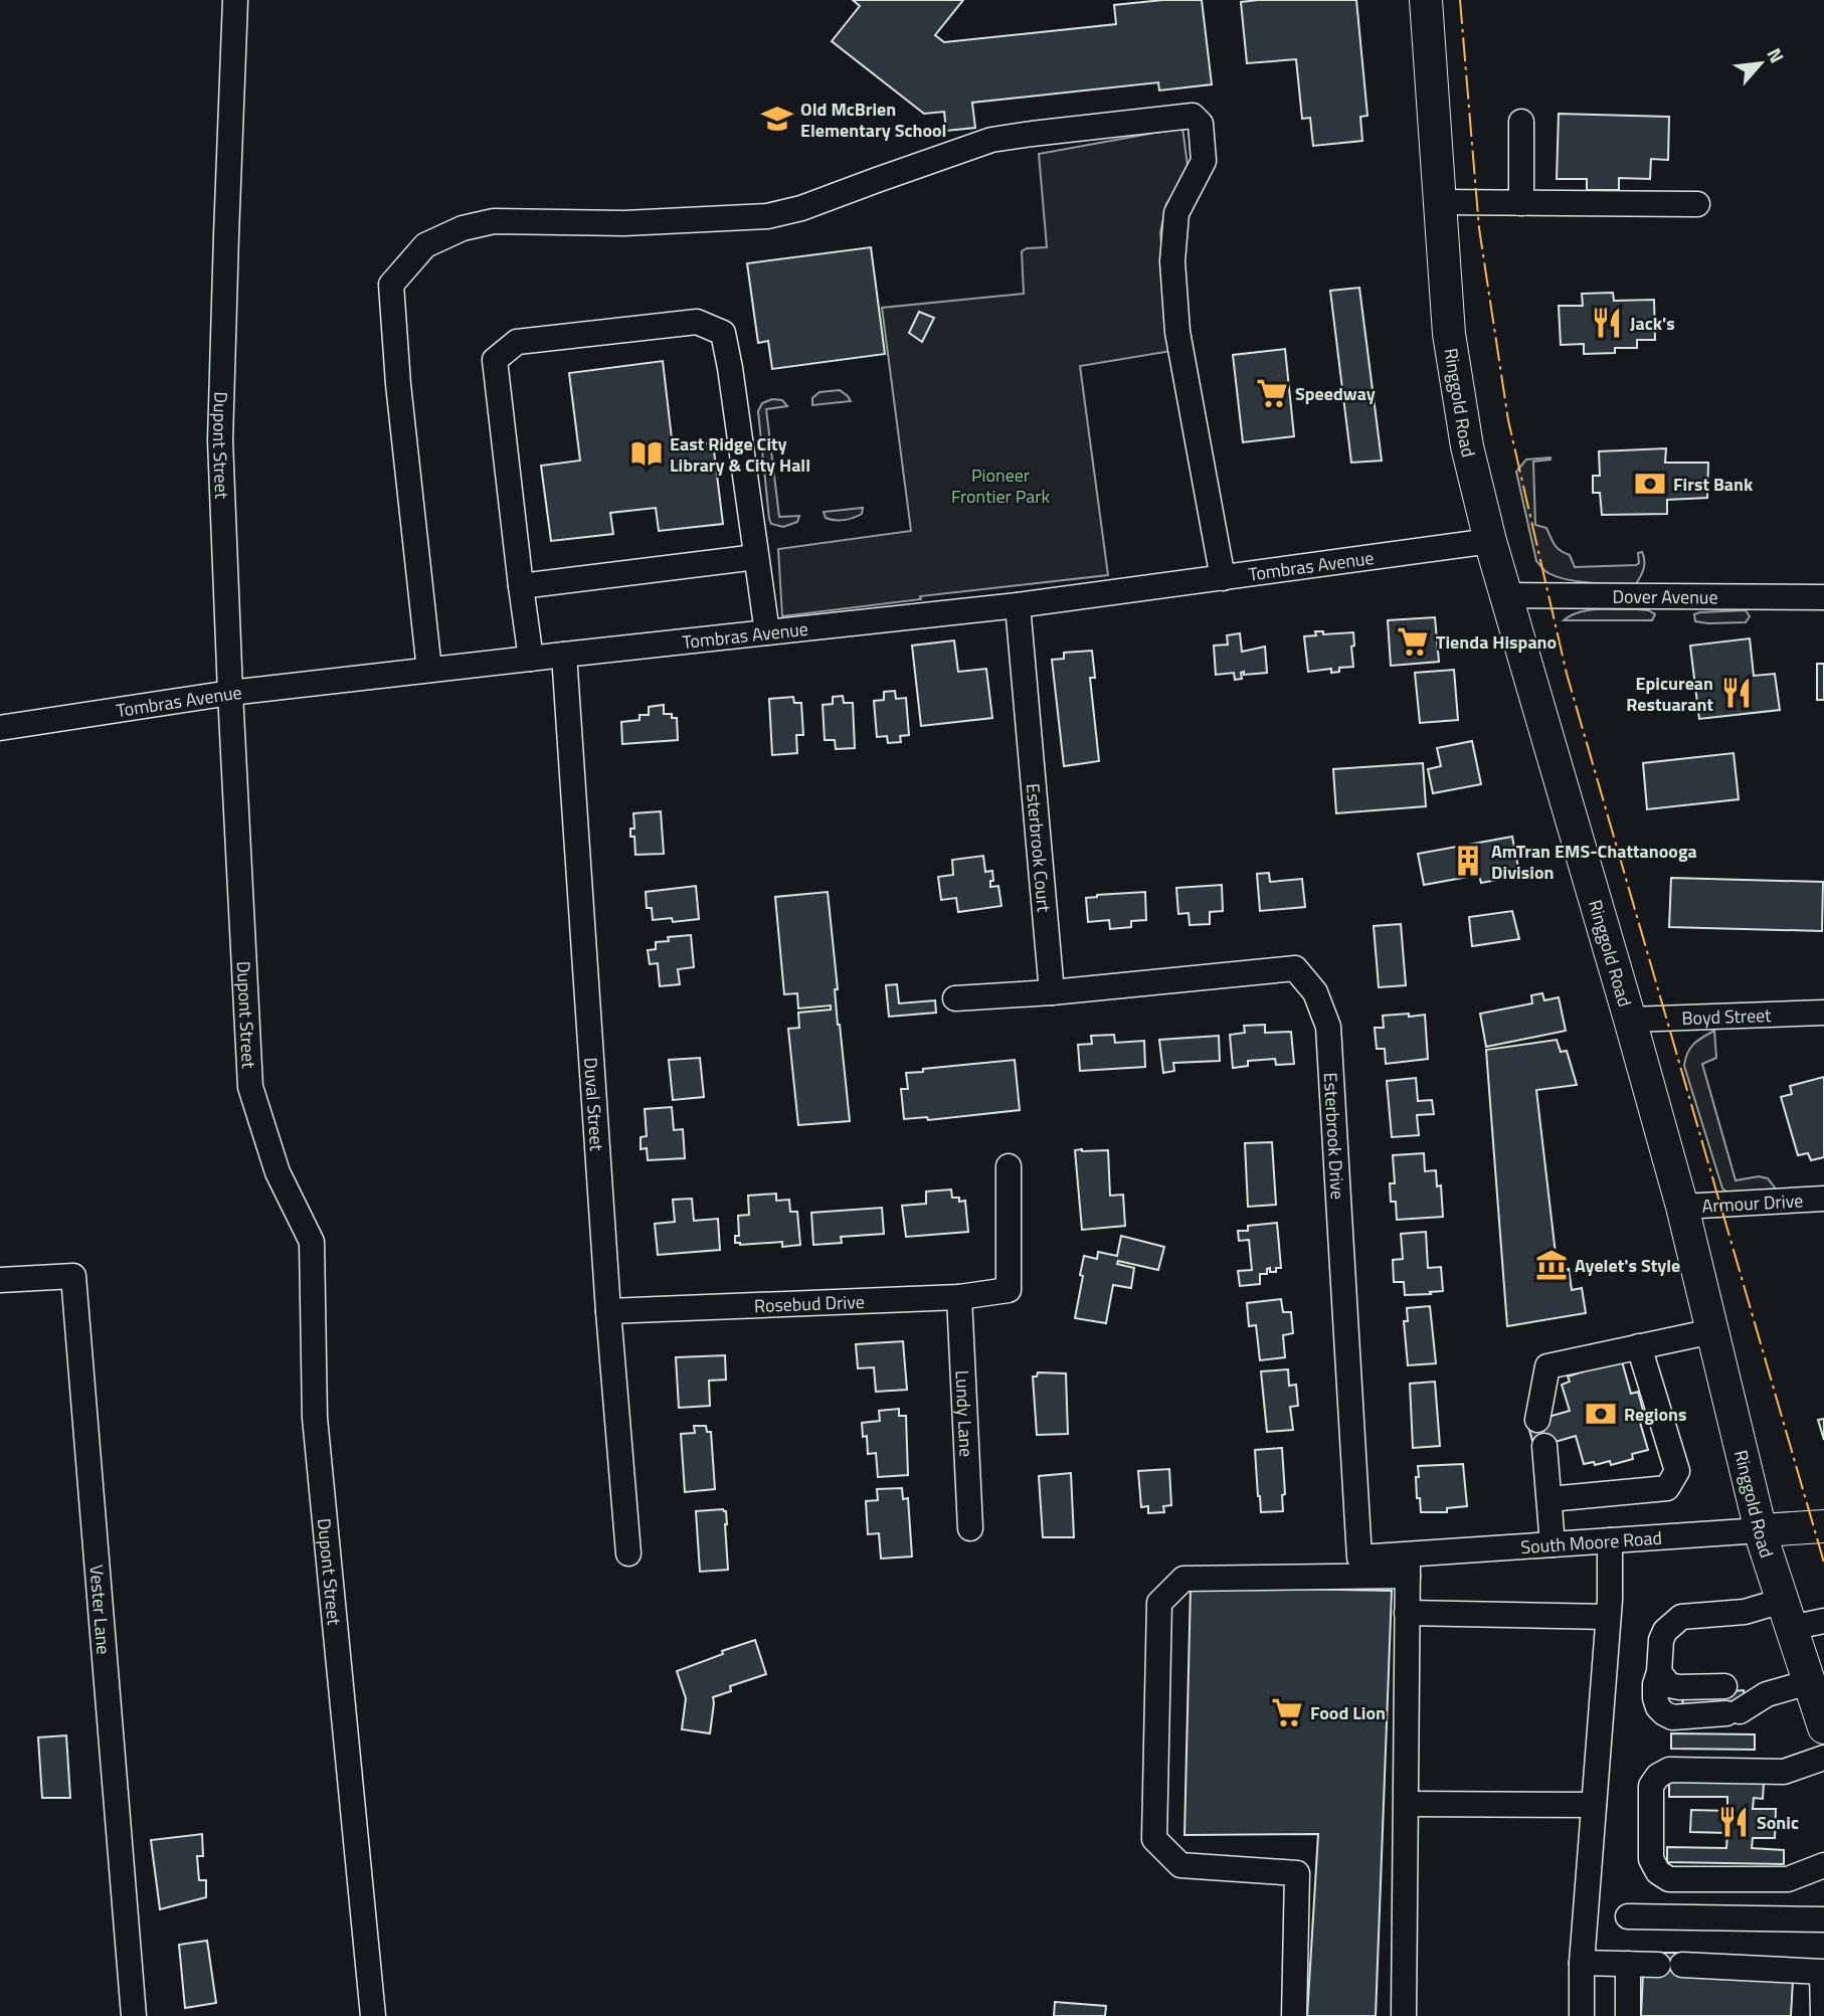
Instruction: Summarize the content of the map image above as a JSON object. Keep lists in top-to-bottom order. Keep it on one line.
{"streets":{"main road":["Ringgold Road","South Moore Road"],"street":["Dupont Street","Tombras Avenue","Dover Avenue","Esterbrook Court","Boyd Street","Duval Street","Esterbrook Drive","Armour Drive","Rosebud Drive","Lundy Lane","Vester Lane"]},"crossings":[["Ringgold Road","Tombras Avenue"],["Ringgold Road","Dover Avenue"],["Ringgold Road","Boyd Street"],["Ringgold Road","Armour Drive"],["Ringgold Road","South Moore Road"],["Dupont Street","Tombras Avenue"],["Tombras Avenue","Esterbrook Court"],["Tombras Avenue","Duval Street"],["Esterbrook Court","Esterbrook Drive"],["Duval Street","Rosebud Drive"],["Esterbrook Drive","South Moore Road"],["Rosebud Drive","Lundy Lane"]],"parks":["Pioneer Frontier Park"],"places":{"school or university":["Old McBrien Elementary School"],"restaurant":["Jack's","Epicurean Restuarant","Sonic"],"supermarket":["Speedway","Tienda Hispano","Food Lion"],"library":["East Ridge City Library & City Hall"],"bank":["First Bank","Regions"],"building":["AmTran EMS-Chattanooga Division"],"museum":["Ayelet's Style"]},"north":"top right"}
